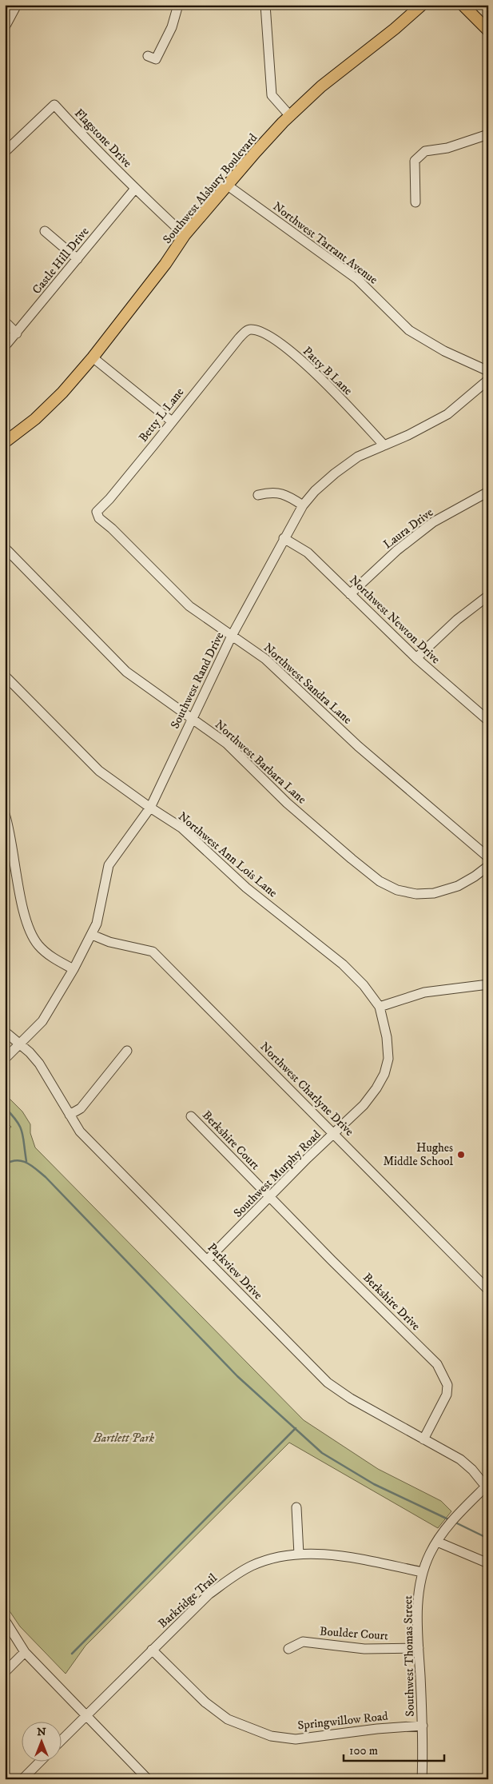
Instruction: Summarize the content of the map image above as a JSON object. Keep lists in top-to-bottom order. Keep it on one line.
{"streets":{"main road":["Southwest Alsbury Boulevard"],"street":["Flagstone Drive","Northwest Tarrant Avenue","Castle Hill Drive","Patty B Lane","Betty L Lane","Laura Drive","Northwest Newton Drive","Southwest Rand Drive","Northwest Sandra Lane","Northwest Barbara Lane","Northwest Ann Lois Lane","Northwest Charlyne Drive","Berkshire Court","Southwest Murphy Road","Parkview Drive","Berkshire Drive","Barkridge Trail","Boulder Court","Southwest Thomas Street","Springwillow Road"]},"crossings":[["Flagstone Drive","Southwest Alsbury Boulevard"],["Flagstone Drive","Castle Hill Drive"],["Southwest Alsbury Boulevard","Northwest Tarrant Avenue"],["Patty B Lane","Betty L Lane"],["Patty B Lane","Southwest Rand Drive"],["Betty L Lane","Northwest Sandra Lane"],["Laura Drive","Northwest Newton Drive"],["Northwest Newton Drive","Southwest Rand Drive"],["Southwest Rand Drive","Northwest Sandra Lane"],["Southwest Rand Drive","Northwest Barbara Lane"],["Southwest Rand Drive","Northwest Ann Lois Lane"],["Southwest Rand Drive","Northwest Charlyne Drive"],["Southwest Rand Drive","Parkview Drive"],["Northwest Ann Lois Lane","Southwest Murphy Road"],["Northwest Charlyne Drive","Southwest Murphy Road"],["Berkshire Court","Southwest Murphy Road"],["Berkshire Court","Berkshire Drive"],["Southwest Murphy Road","Parkview Drive"],["Southwest Murphy Road","Berkshire Drive"],["Parkview Drive","Berkshire Drive"],["Parkview Drive","Southwest Thomas Street"],["Barkridge Trail","Southwest Thomas Street"],["Barkridge Trail","Springwillow Road"],["Boulder Court","Southwest Thomas Street"],["Southwest Thomas Street","Springwillow Road"]],"parks":["Bartlett Park"],"places":["Hughes Middle School"],"scale_bar":"100 m","north":"top"}
